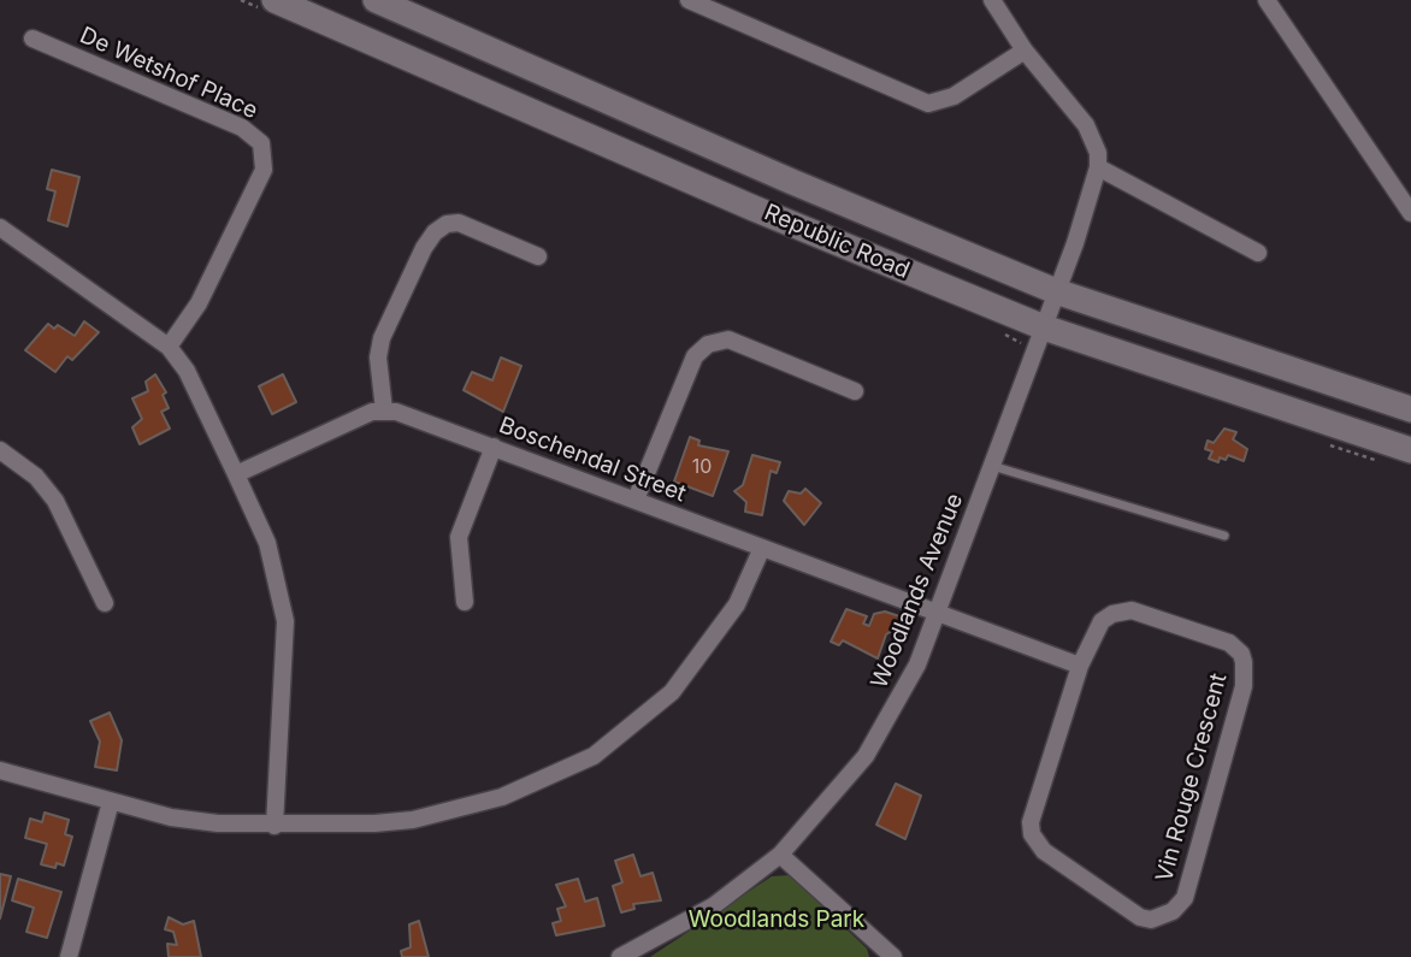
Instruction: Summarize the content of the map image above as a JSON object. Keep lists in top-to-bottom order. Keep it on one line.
{"streets":{"main road":["Republic Road"],"street":["De Wetshof Place","Boschendal Street","Woodlands Avenue","Vin Rouge Crescent"]},"crossings":[["Republic Road","Woodlands Avenue"],["Boschendal Street","Woodlands Avenue"]],"parks":["Woodlands Park"],"house_numbers":["10"]}
